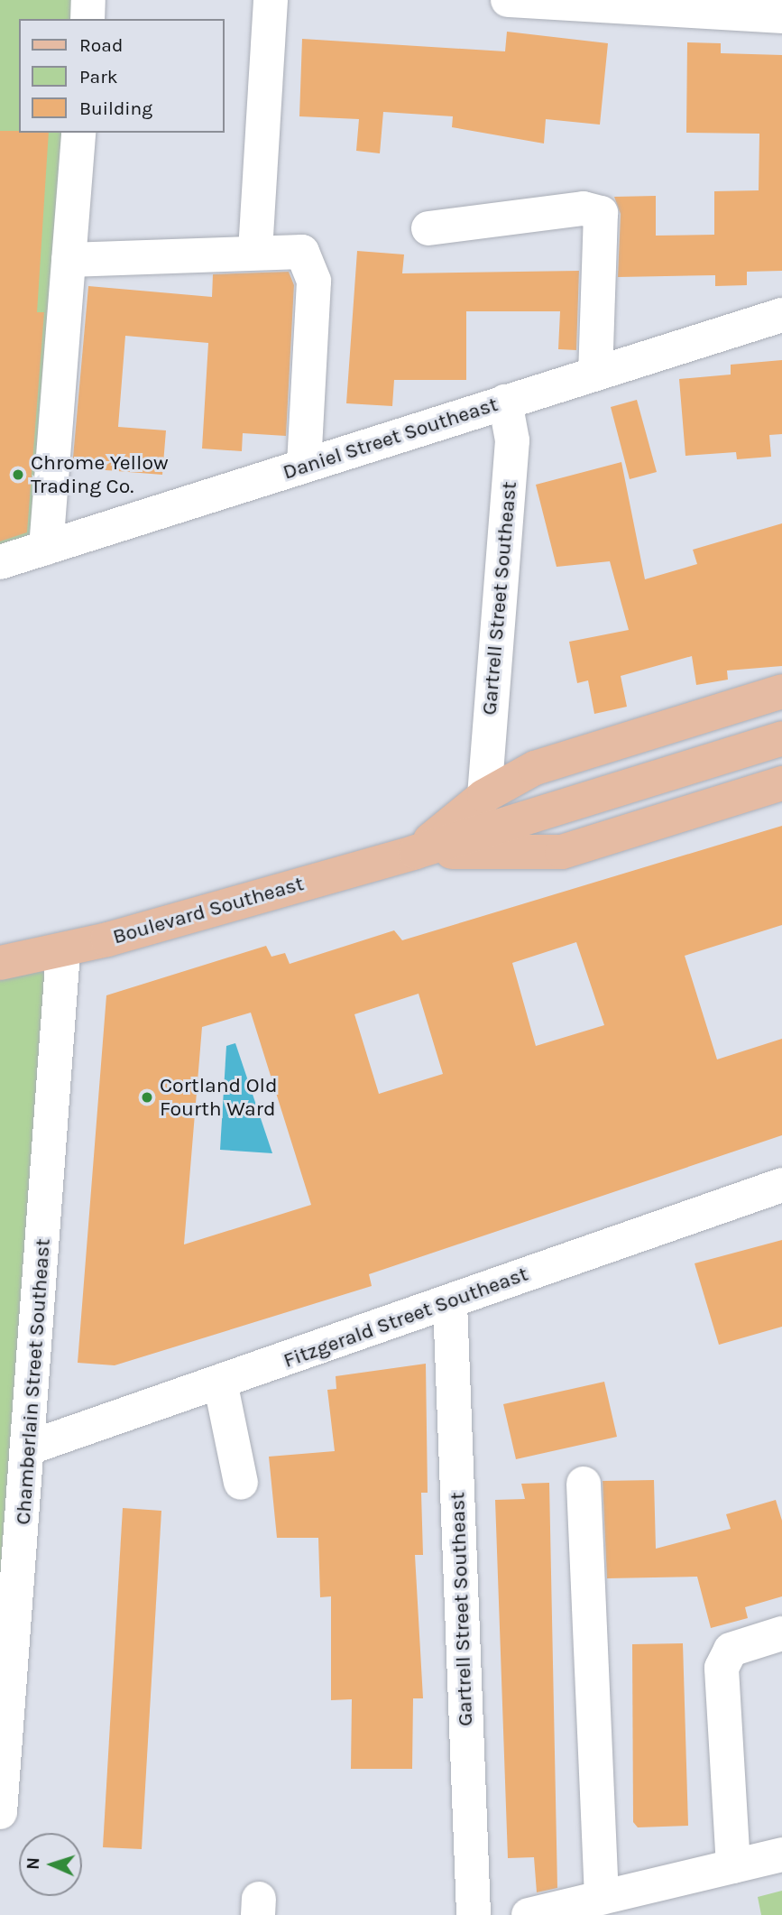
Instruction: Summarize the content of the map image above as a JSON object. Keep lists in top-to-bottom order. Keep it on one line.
{"streets":{"main road":["Boulevard Southeast"],"street":["Daniel Street Southeast","Gartrell Street Southeast","Fitzgerald Street Southeast","Chamberlain Street Southeast"]},"crossings":[["Daniel Street Southeast","Gartrell Street Southeast"],["Gartrell Street Southeast","Boulevard Southeast"],["Gartrell Street Southeast","Fitzgerald Street Southeast"],["Boulevard Southeast","Chamberlain Street Southeast"],["Fitzgerald Street Southeast","Chamberlain Street Southeast"]],"places":["Chrome Yellow Trading Co.","Cortland Old Fourth Ward"],"legend":["Road","Park","Building"],"north":"left"}
